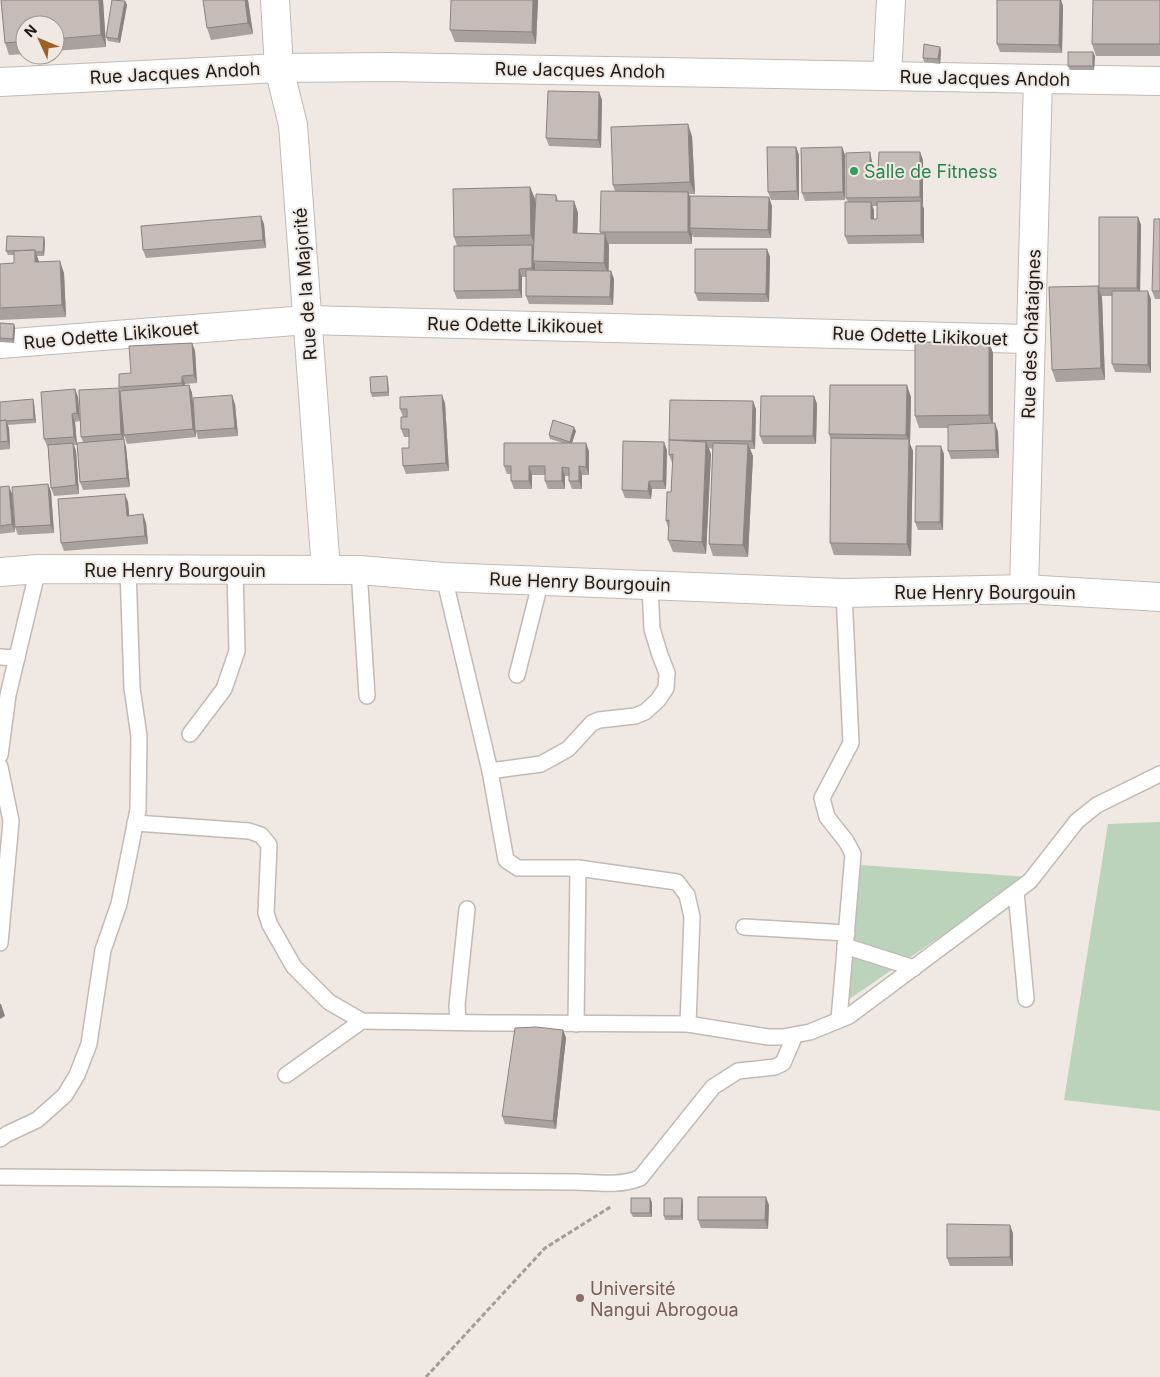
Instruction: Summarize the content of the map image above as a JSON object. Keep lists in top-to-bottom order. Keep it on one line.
{"streets":{"street":["Rue Jacques Andoh","Rue de la Majorité","Rue Odette Likikouet","Rue des Châtaignes","Rue Henry Bourgouin"]},"crossings":[["Rue Jacques Andoh","Rue de la Majorité"],["Rue Jacques Andoh","Rue des Châtaignes"],["Rue de la Majorité","Rue Odette Likikouet"],["Rue de la Majorité","Rue Henry Bourgouin"],["Rue Odette Likikouet","Rue des Châtaignes"],["Rue des Châtaignes","Rue Henry Bourgouin"]],"places":["Salle de Fitness","Université Nangui Abrogoua"],"north":"top left"}
